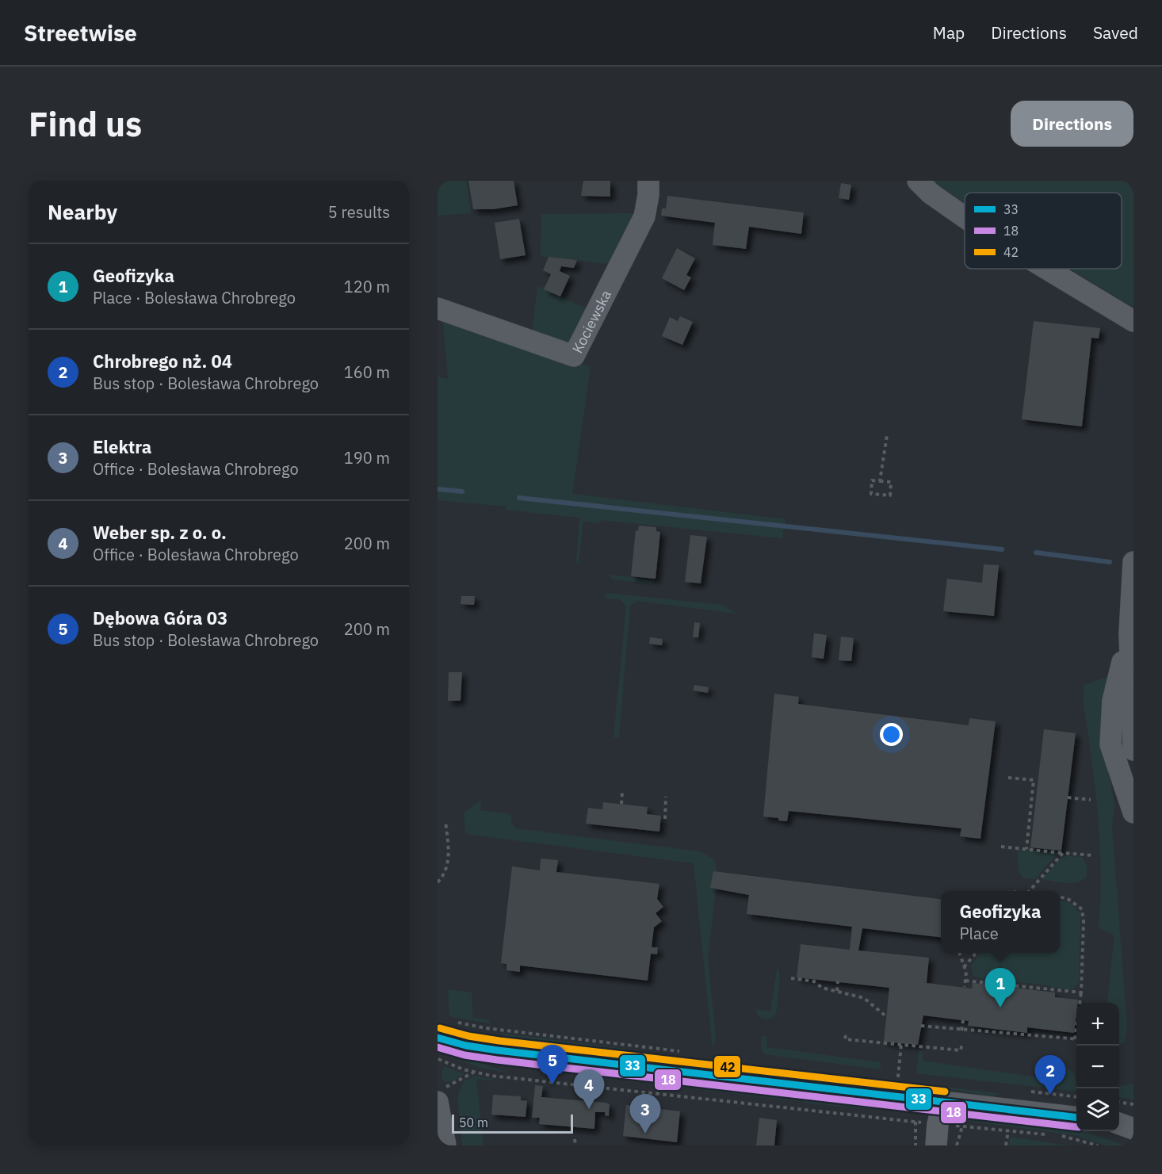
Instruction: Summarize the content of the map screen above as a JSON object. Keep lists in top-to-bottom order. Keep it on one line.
{"streets":{"street":["Kociewska"]},"lines":["transit line 42","transit line 33","transit line 18"],"legend":["33","18","42"],"scale_bar":"50 m","page":{"header":"Streetwise","nav":["Map","Directions","Saved"],"buttons":"Directions","title":"Find us","heading":["Nearby","5 results"],"list":[{"mark":"1","name":"Geofizyka","note":"Place · Bolesława Chrobrego","value":"120 m"},{"mark":"2","name":"Chrobrego nż. 04","note":"Bus stop · Bolesława Chrobrego","value":"160 m"},{"mark":"3","name":"Elektra","note":"Office · Bolesława Chrobrego","value":"190 m"},{"mark":"4","name":"Weber sp. z o. o.","note":"Office · Bolesława Chrobrego","value":"200 m"},{"mark":"5","name":"Dębowa Góra 03","note":"Bus stop · Bolesława Chrobrego","value":"200 m"}],"popup":["Geofizyka","Place"],"pins":["1","5","2","4","3"],"map_buttons":["+","−"],"scale":"50 m"}}
